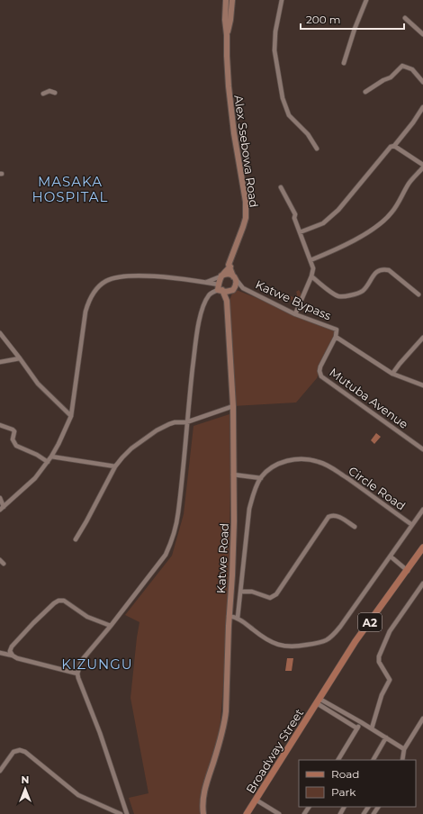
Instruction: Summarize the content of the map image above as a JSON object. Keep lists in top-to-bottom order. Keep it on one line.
{"streets":{"main road":["A2","Broadway Street"],"street":["Alex Ssebowa Road","Katwe Bypass","Mutuba Avenue","Circle Road","Katwe Road"]},"crossings":[["Katwe Bypass","Mutuba Avenue"],["Katwe Bypass","Katwe Road"],["Circle Road","Katwe Road"],["A2","Broadway Street"]],"districts":["MASAKA HOSPITAL","KIZUNGU"],"legend":["Road","Park"],"scale_bar":"200 m","north":"top"}
